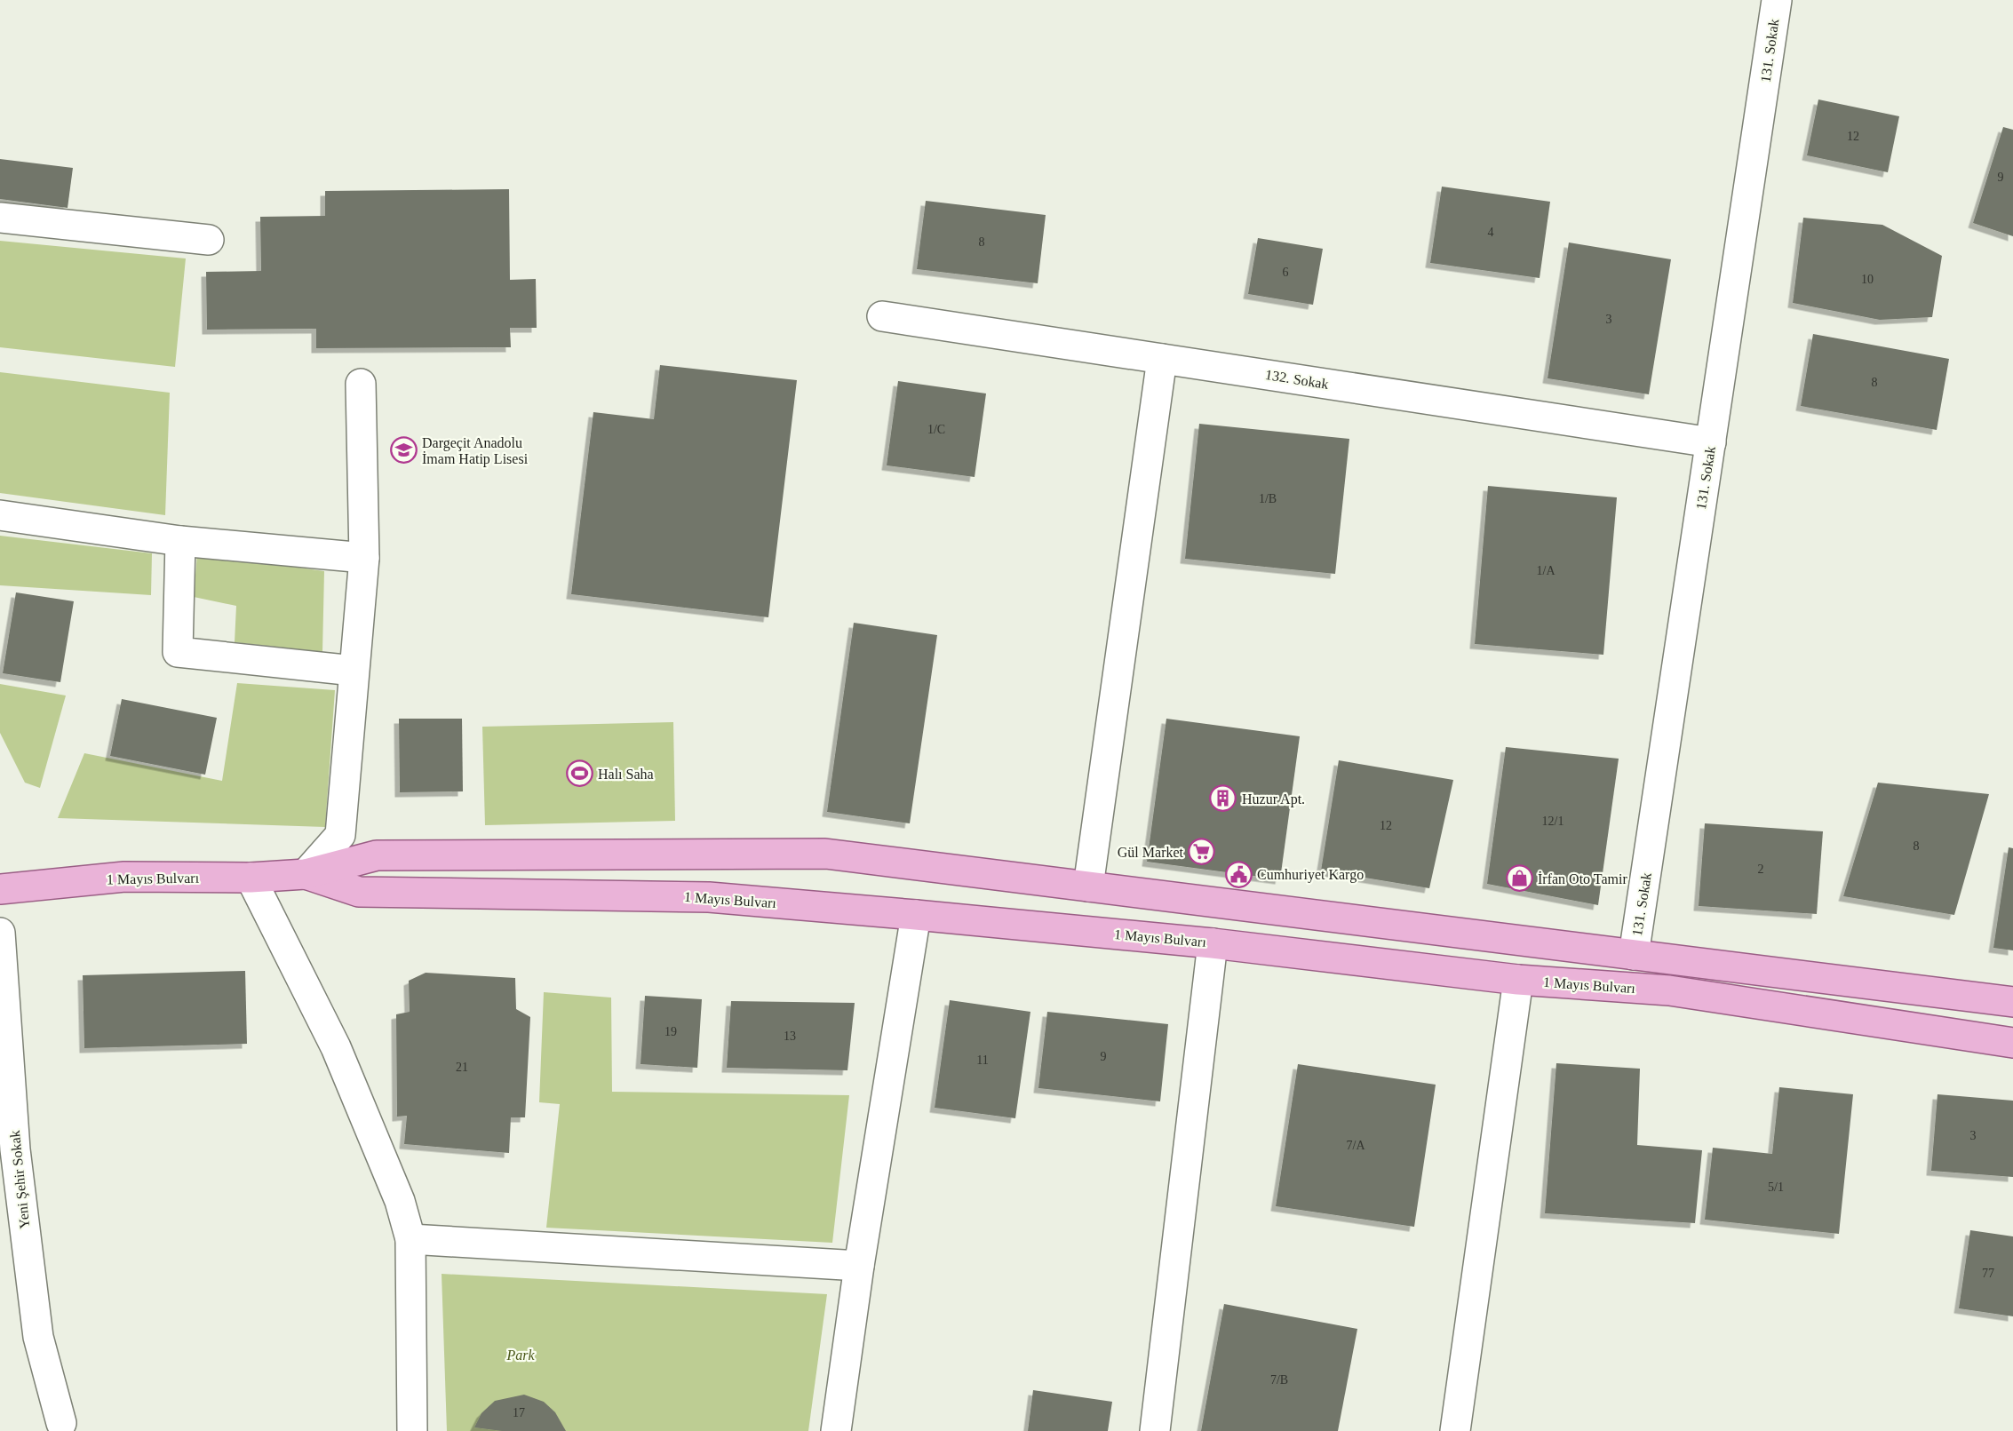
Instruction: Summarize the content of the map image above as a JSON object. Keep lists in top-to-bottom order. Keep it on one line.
{"streets":{"main road":["1 Mayıs Bulvarı"],"street":["131. Sokak","132. Sokak","Yeni Şehir Sokak"]},"crossings":[["131. Sokak","132. Sokak"],["131. Sokak","1 Mayıs Bulvarı"]],"parks":["Park"],"places":{"school or university":["Dargeçit Anadolu İmam Hatip Lisesi"],"sports":["Halı Saha"],"building":["Huzur Apt."],"supermarket":["Gül Market"],"public building":["Cumhuriyet Kargo"],"shop":["İrfan Oto Tamir"]},"house_numbers":["12","9","4","8","6","10","3","8","1/C","1/B","1/A","12/1","12","8","2","19","13","9","11","21","3","7/A","5/1","77","7/B","17"]}
